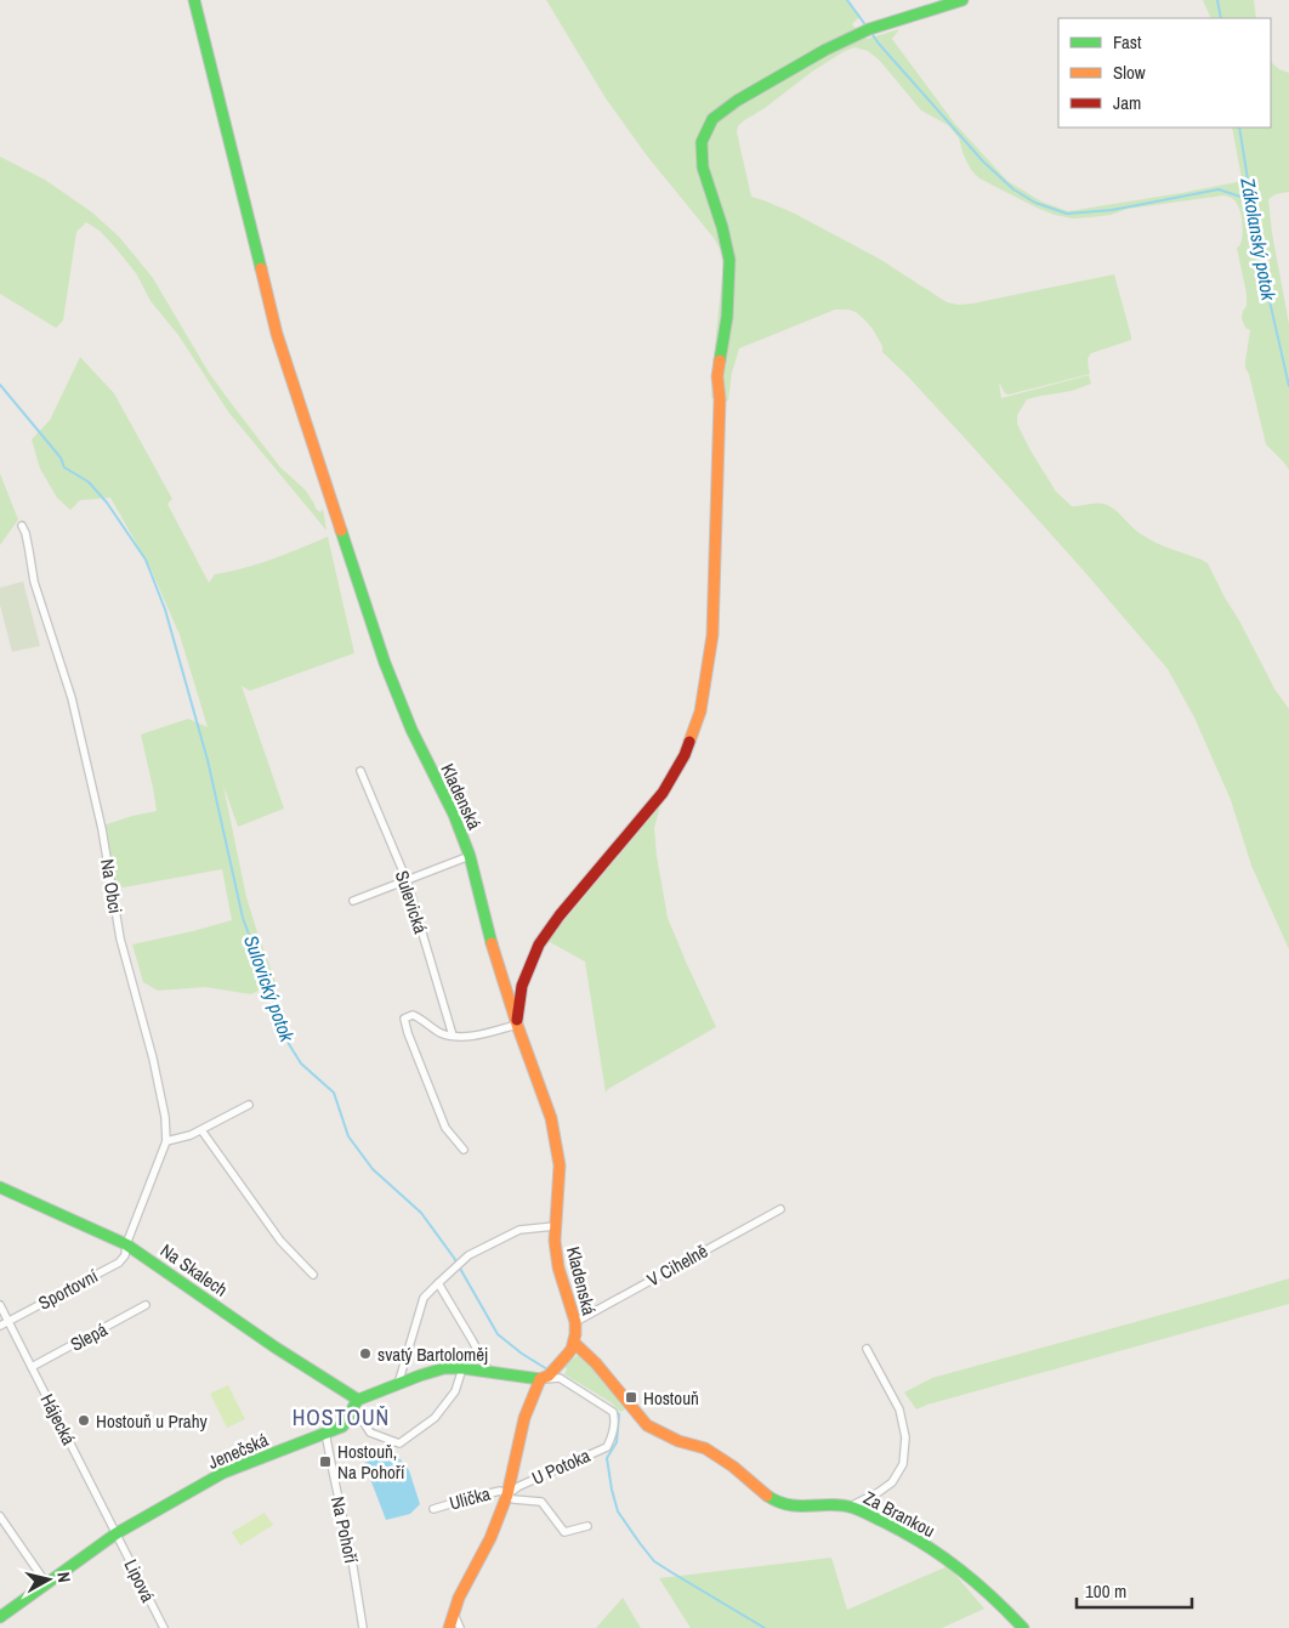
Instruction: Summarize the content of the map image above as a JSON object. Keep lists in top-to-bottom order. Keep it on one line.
{"streets":{"street":["Kladenská","Na Obci","Sulevická","V Cihelně","Na Skalech","Sportovní","Slepá","Hájecká","Jenečská","U Potoka","Ulička","Za Brankou","Na Pohoří","Lipová"]},"crossings":[["Kladenská","V Cihelně"],["Kladenská","U Potoka"],["Kladenská","Ulička"],["Kladenská","Za Brankou"],["Na Obci","Na Skalech"],["Na Obci","Sportovní"],["Na Skalech","Sportovní"],["Na Skalech","Jenečská"],["Sportovní","Hájecká"],["Slepá","Hájecká"],["Hájecká","Jenečská"],["Hájecká","Lipová"],["Jenečská","Na Pohoří"],["Jenečská","Lipová"],["U Potoka","Ulička"]],"districts":["HOSTOUŇ"],"water":["Zákolanský potok","Sulovický potok"],"places":{"other":["svatý Bartoloměj","Hostouň u Prahy"],"transit":["Hostouň","Hostouň, Na Pohoří"]},"legend":["Fast","Slow","Jam"],"scale_bar":"100 m","north":"right"}
